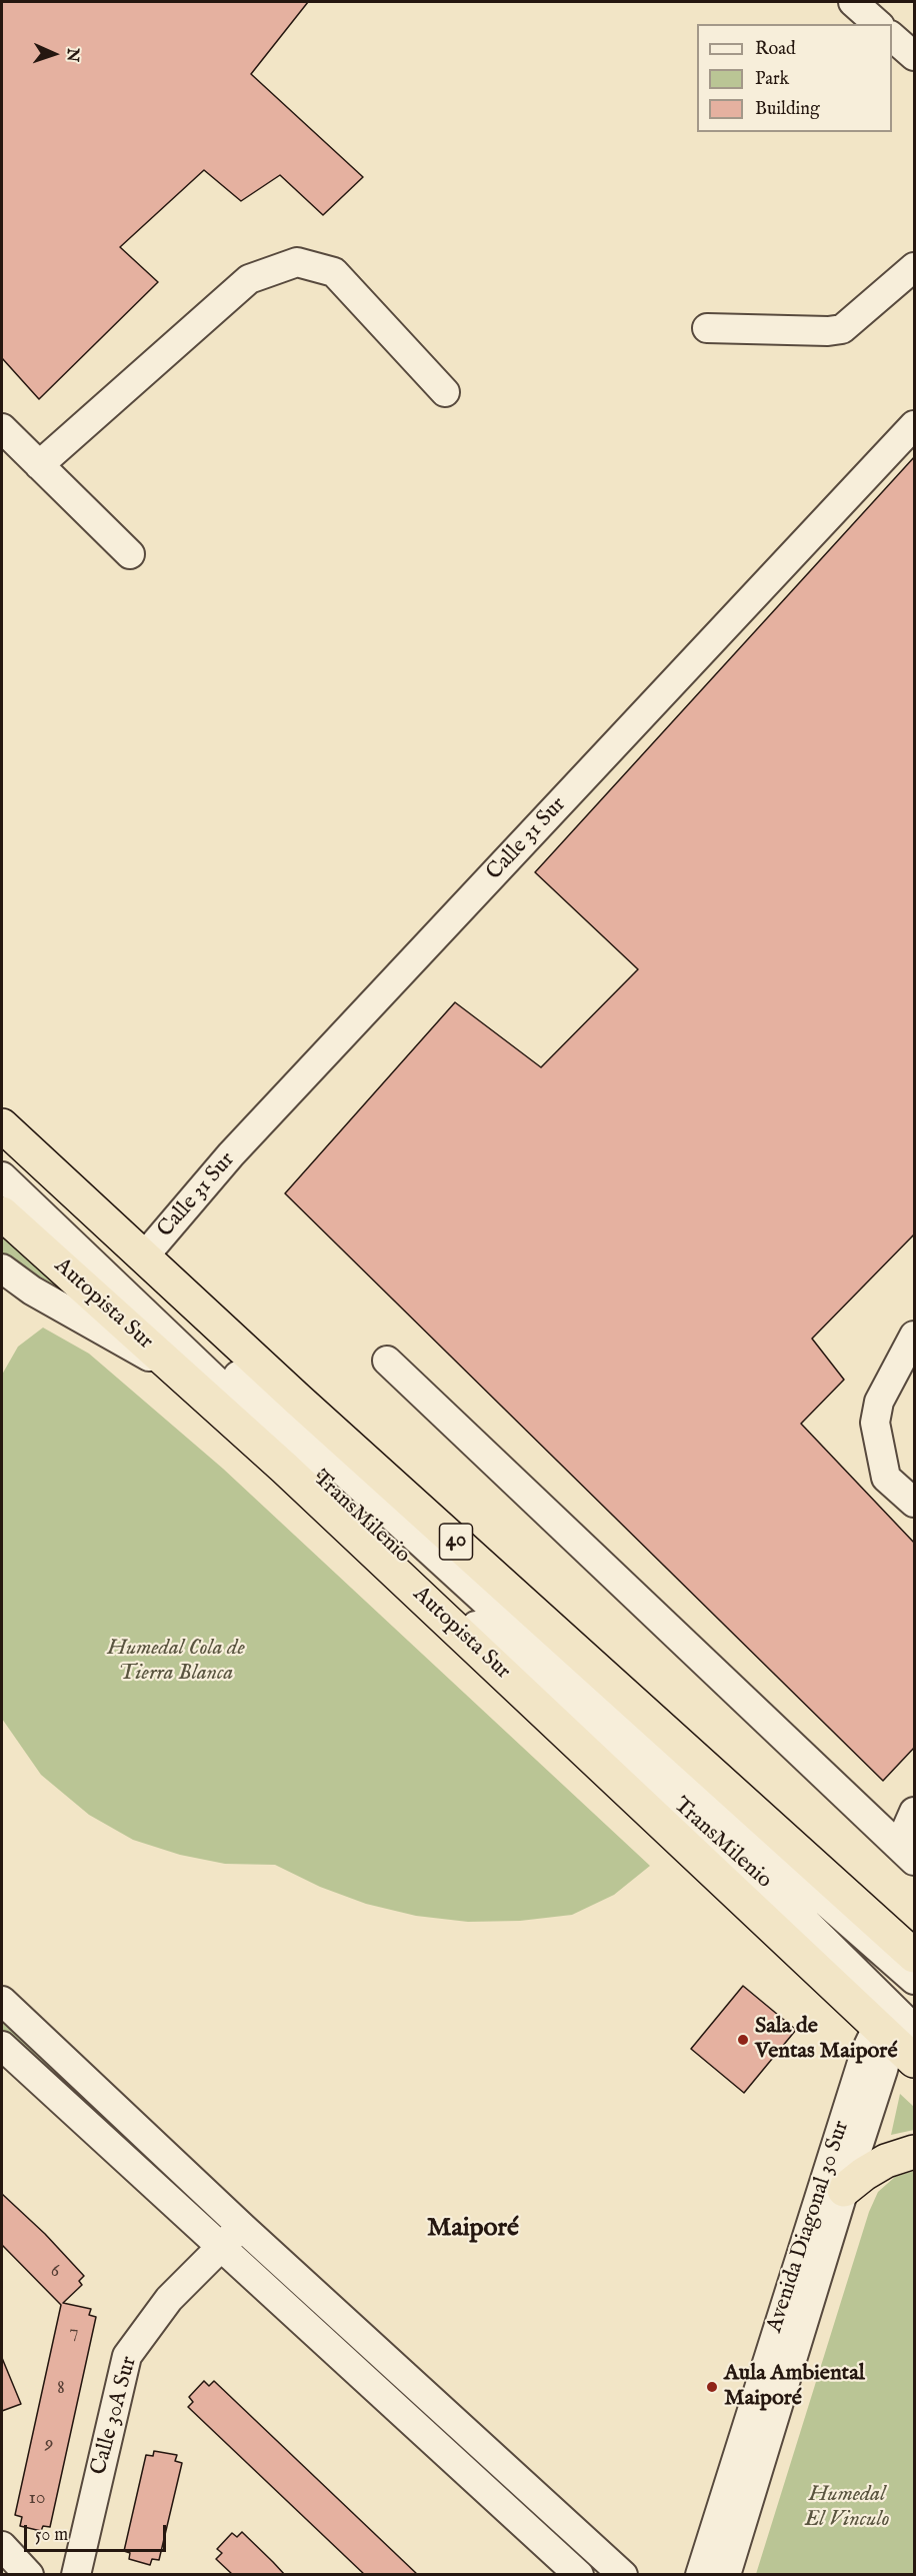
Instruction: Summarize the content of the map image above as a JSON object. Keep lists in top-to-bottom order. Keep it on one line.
{"streets":{"highway":["Autopista Sur","40"],"street":["Calle 31 Sur","TransMilenio","Avenida Diagonal 30 Sur","Calle 30A Sur"]},"crossings":[["Calle 31 Sur","40"],["Autopista Sur","TransMilenio"],["Autopista Sur","Avenida Diagonal 30 Sur"],["TransMilenio","40"],["TransMilenio","Avenida Diagonal 30 Sur"],["40","Avenida Diagonal 30 Sur"]],"districts":["Maiporé"],"parks":["Humedal Cola de Tierra Blanca","Humedal El Vinculo"],"places":["Sala de Ventas Maiporé","Aula Ambiental Maiporé"],"house_numbers":["6","7","8","9","10"],"legend":["Road","Park","Building"],"scale_bar":"50 m","north":"right"}
